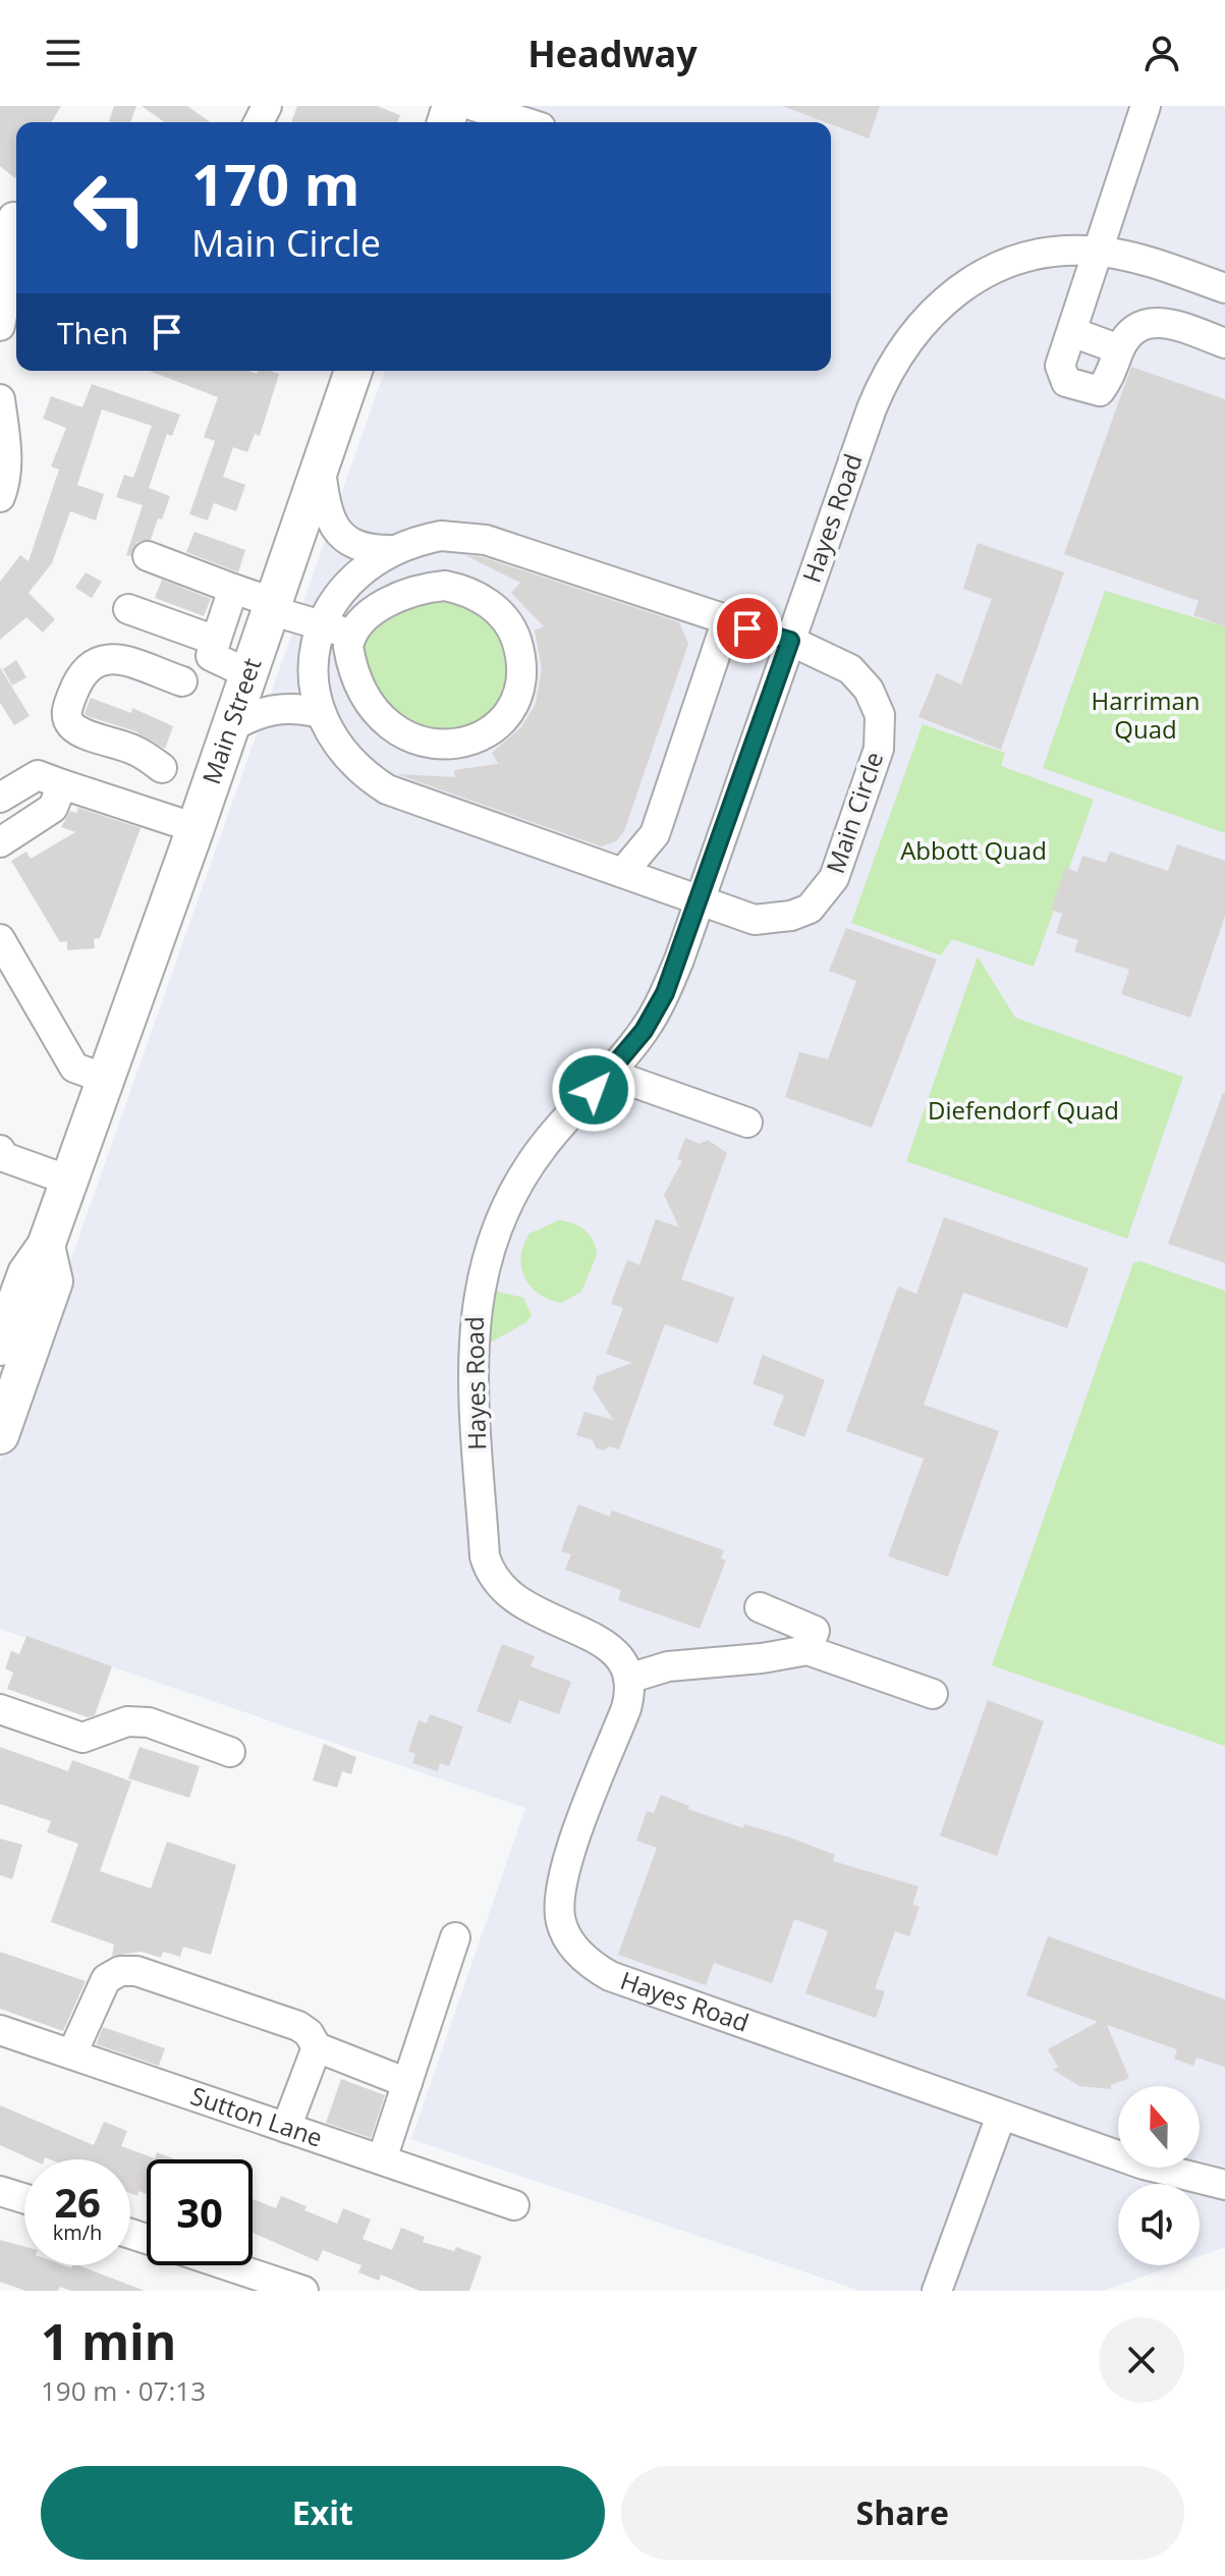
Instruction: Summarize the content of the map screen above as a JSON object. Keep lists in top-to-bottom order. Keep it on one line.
{"streets":{"main road":["Main Street"],"street":["Hayes Road","Main Circle","Sutton Lane"]},"crossings":[["Hayes Road","Main Circle"]],"parks":["Harriman Quad","Abbott Quad","Diefendorf Quad"],"north":"top","page":{"header":"Headway","turn":["170 m","Main Circle"],"then":"Then","speed":"26 km/h","limit":"30","heading":["1 min","190 m · 07:13"],"buttons":["Exit","Share"]}}
